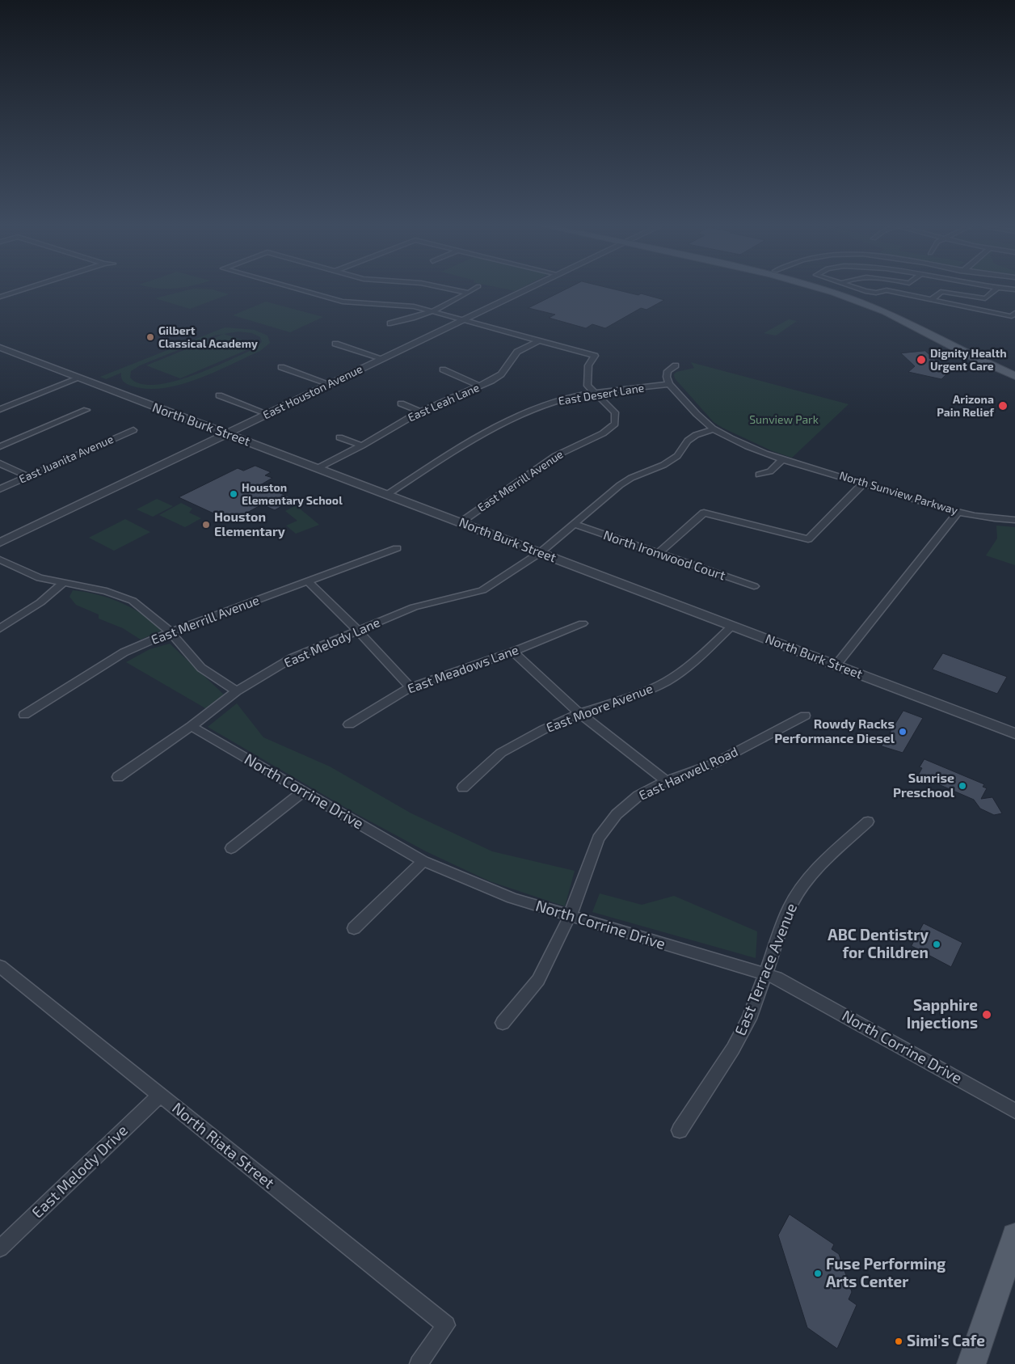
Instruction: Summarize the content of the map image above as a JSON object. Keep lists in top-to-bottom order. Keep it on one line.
{"streets":{"street":["East Houston Avenue","East Desert Lane","East Leah Lane","North Burk Street","East Juanita Avenue","East Merrill Avenue","North Sunview Parkway","North Ironwood Court","East Melody Lane","East Meadows Lane","East Moore Avenue","East Harwell Road","North Corrine Drive","East Terrace Avenue","North Riata Street","East Melody Drive"]},"crossings":[["East Houston Avenue","North Burk Street"],["East Desert Lane","North Burk Street"],["East Desert Lane","East Merrill Avenue"],["East Desert Lane","North Sunview Parkway"],["East Leah Lane","North Burk Street"],["East Leah Lane","East Merrill Avenue"],["North Burk Street","East Merrill Avenue"],["North Burk Street","East Melody Lane"],["North Burk Street","East Moore Avenue"],["East Melody Lane","North Corrine Drive"],["East Harwell Road","North Corrine Drive"],["North Corrine Drive","East Terrace Avenue"],["North Riata Street","East Melody Drive"]],"parks":["Sunview Park"],"places":["Gilbert Classical Academy","Dignity Health Urgent Care","Arizona Pain Relief","Houston Elementary School","Houston Elementary","Rowdy Racks Performance Diesel","Sunrise Preschool","ABC Dentistry for Children","Sapphire Injections","Fuse Performing Arts Center","Simi's Cafe"]}
